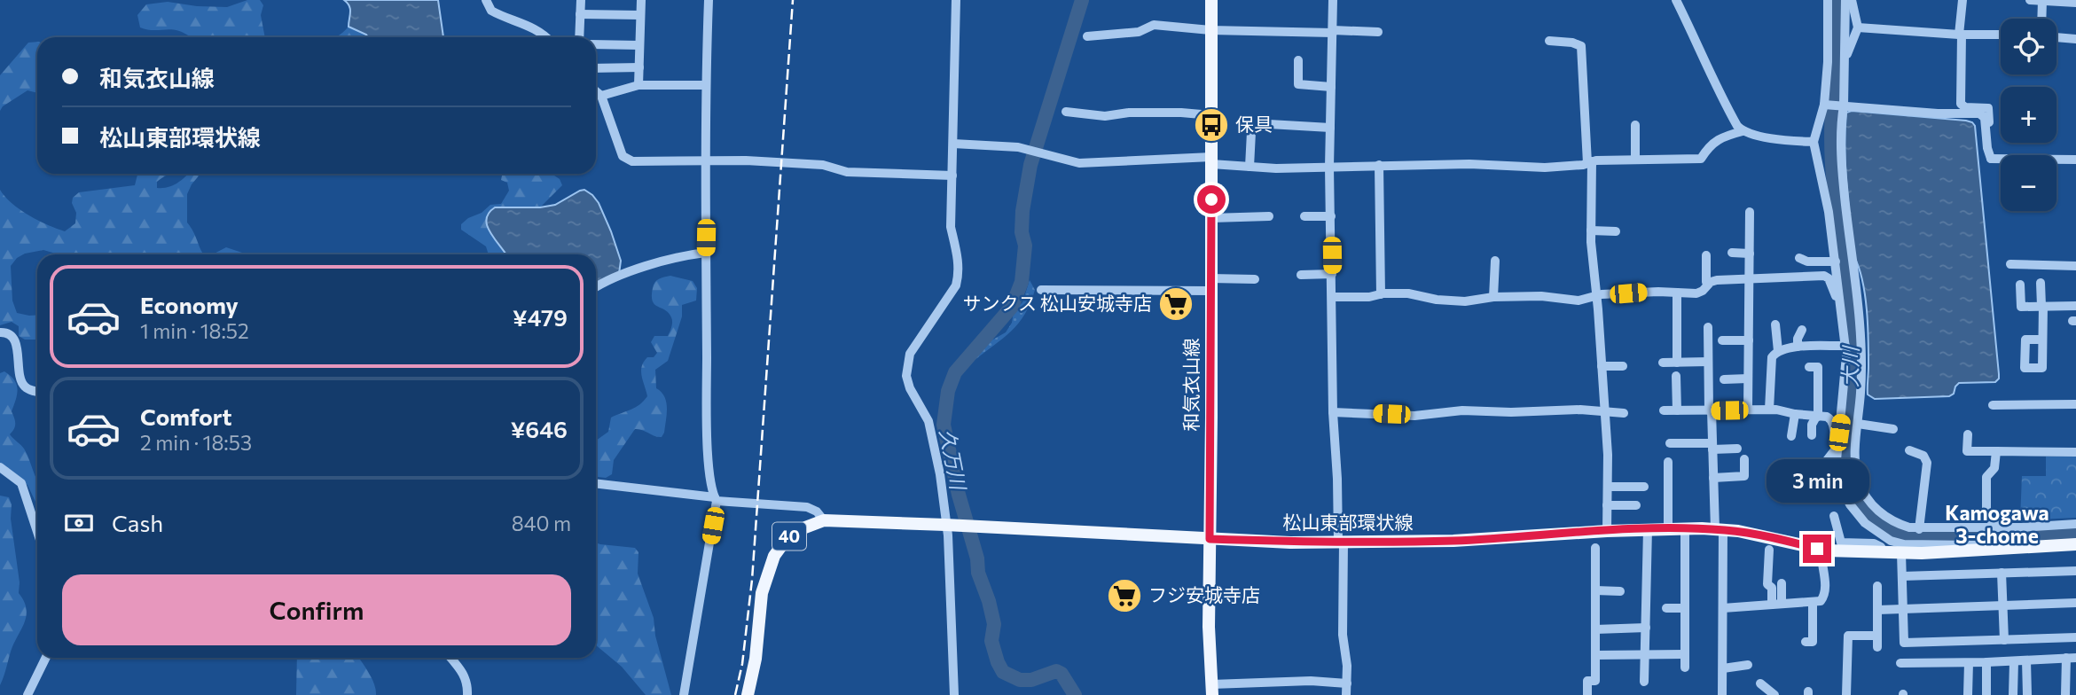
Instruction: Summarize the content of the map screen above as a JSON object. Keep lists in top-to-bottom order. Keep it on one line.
{"streets":{"main road":["和気衣山線","松山東部環状線","40"]},"crossings":[["和気衣山線","松山東部環状線"]],"districts":["Kamogawa 3-chome"],"water":["大川","久万川"],"places":{"bus stop":["保具"],"supermarket":["サンクス 松山安城寺店","フジ安城寺店"]},"page":{"map_buttons":["+","−"],"banner":["和気衣山線","松山東部環状線"],"list":[{"name":"Economy","note":"1 min · 18:52","value":"¥479"},{"name":"Comfort","note":"2 min · 18:53","value":"¥646"}],"bubble":"3 min","pay":["Cash","840 m"],"buttons":"Confirm"}}
